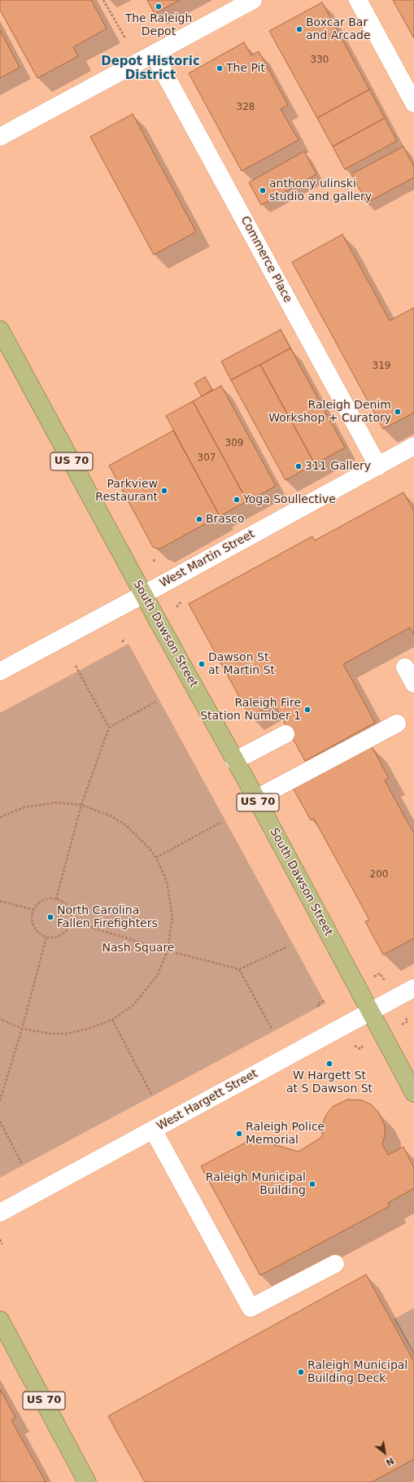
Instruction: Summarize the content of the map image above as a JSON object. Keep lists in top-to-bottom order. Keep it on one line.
{"streets":{"main road":["US 70","South Dawson Street"],"street":["Commerce Place","West Martin Street","West Hargett Street"]},"crossings":[["Commerce Place","West Martin Street"],["West Martin Street","South Dawson Street"],["South Dawson Street","West Hargett Street"]],"districts":["Depot Historic District"],"parks":["Nash Square"],"places":["The Raleigh Depot","Boxcar Bar and Arcade","The Pit","anthony ulinski studio and gallery","Raleigh Denim Workshop + Curatory","311 Gallery","Parkview Restaurant","Yoga Soullective","Brasco","Dawson St at Martin St","Raleigh Fire Station Number 1","North Carolina Fallen Firefighters","W Hargett St at S Dawson St","Raleigh Police Memorial","Raleigh Municipal Building","Raleigh Municipal Building Deck"],"house_numbers":["330","328","319","309","307","200"],"north":"bottom right"}
